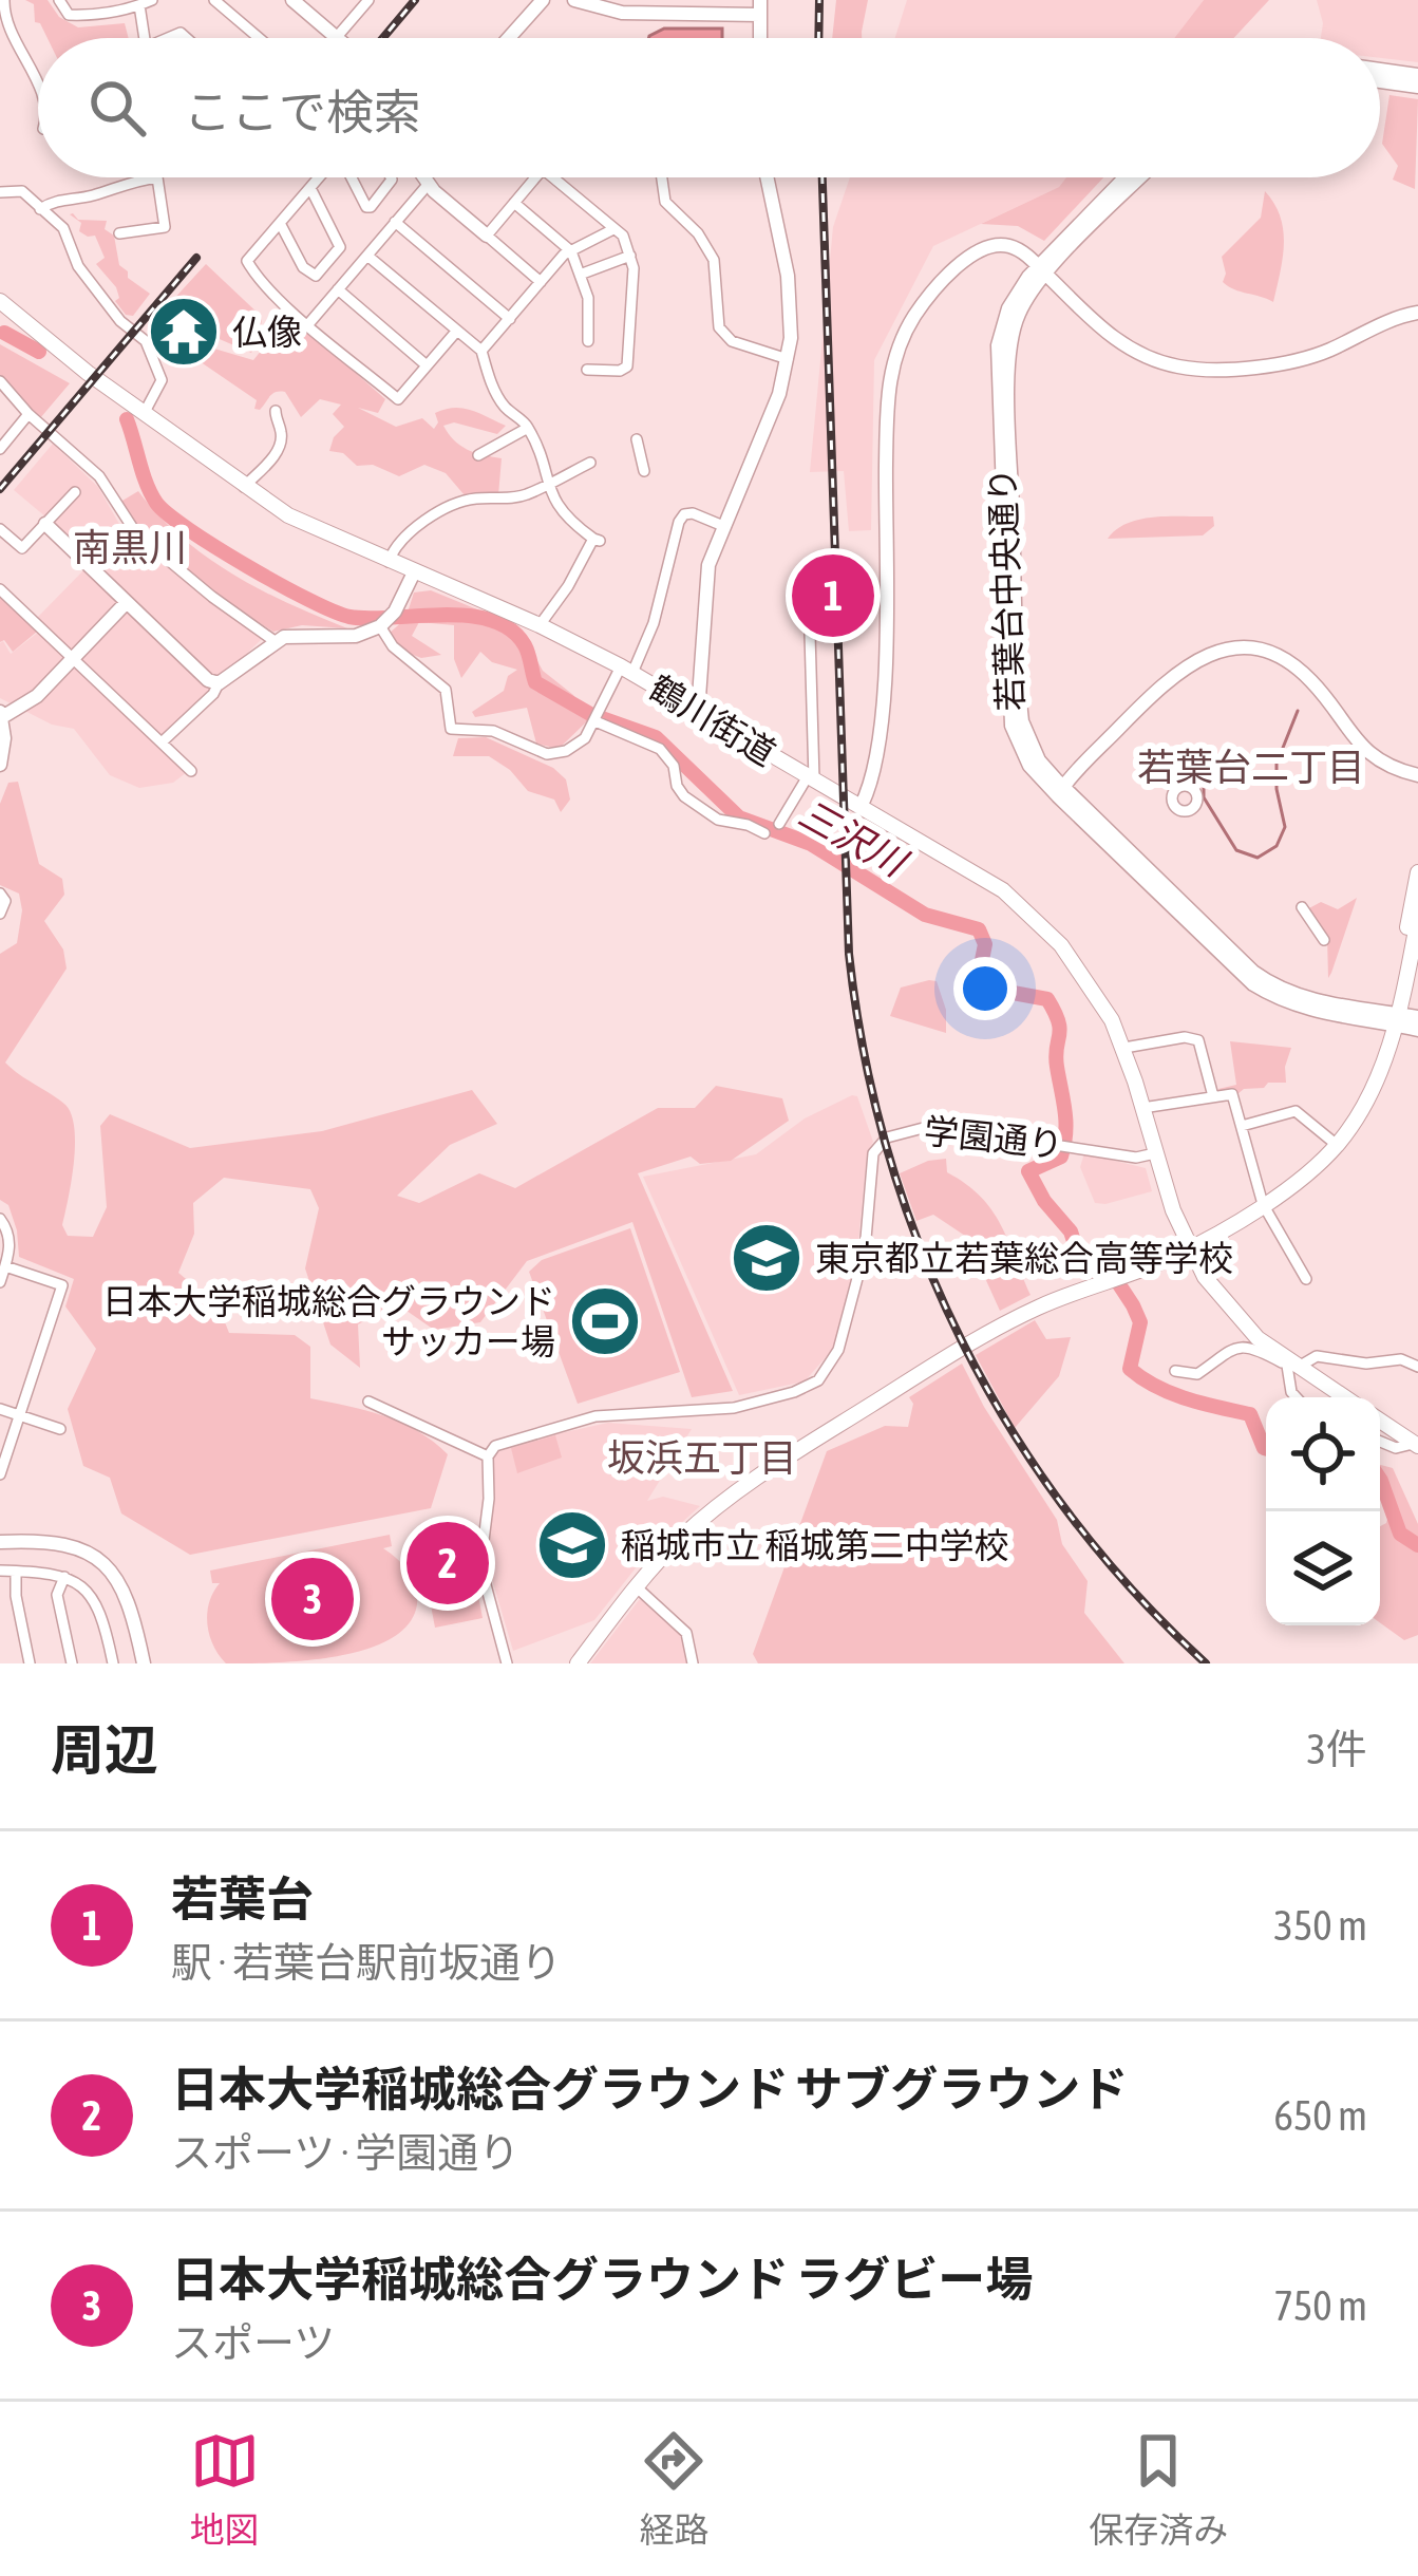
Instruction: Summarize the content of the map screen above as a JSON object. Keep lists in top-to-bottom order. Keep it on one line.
{"streets":{"main road":["鶴川街道"],"street":["若葉台中央通り","学園通り"]},"crossings":[["鶴川街道","学園通り"]],"districts":["南黒川","若葉台二丁目","坂浜五丁目"],"water":["三沢川"],"places":{"temple":["仏像"],"school or university":["東京都立若葉総合高等学校","稲城市立 稲城第二中学校"],"sports":["日本大学稲城総合グラウンド サッカー場"]},"page":{"search":"ここで検索","pins":["1","2","3"],"heading":["周辺","3件"],"list":[{"mark":"1","name":"若葉台","note":"駅 · 若葉台駅前坂通り","value":"350 m"},{"mark":"2","name":"日本大学稲城総合グラウンド サブグラウンド","note":"スポーツ · 学園通り","value":"650 m"},{"mark":"3","name":"日本大学稲城総合グラウンド ラグビー場","note":"スポーツ","value":"750 m"}],"nav":["地図","経路","保存済み"]}}
